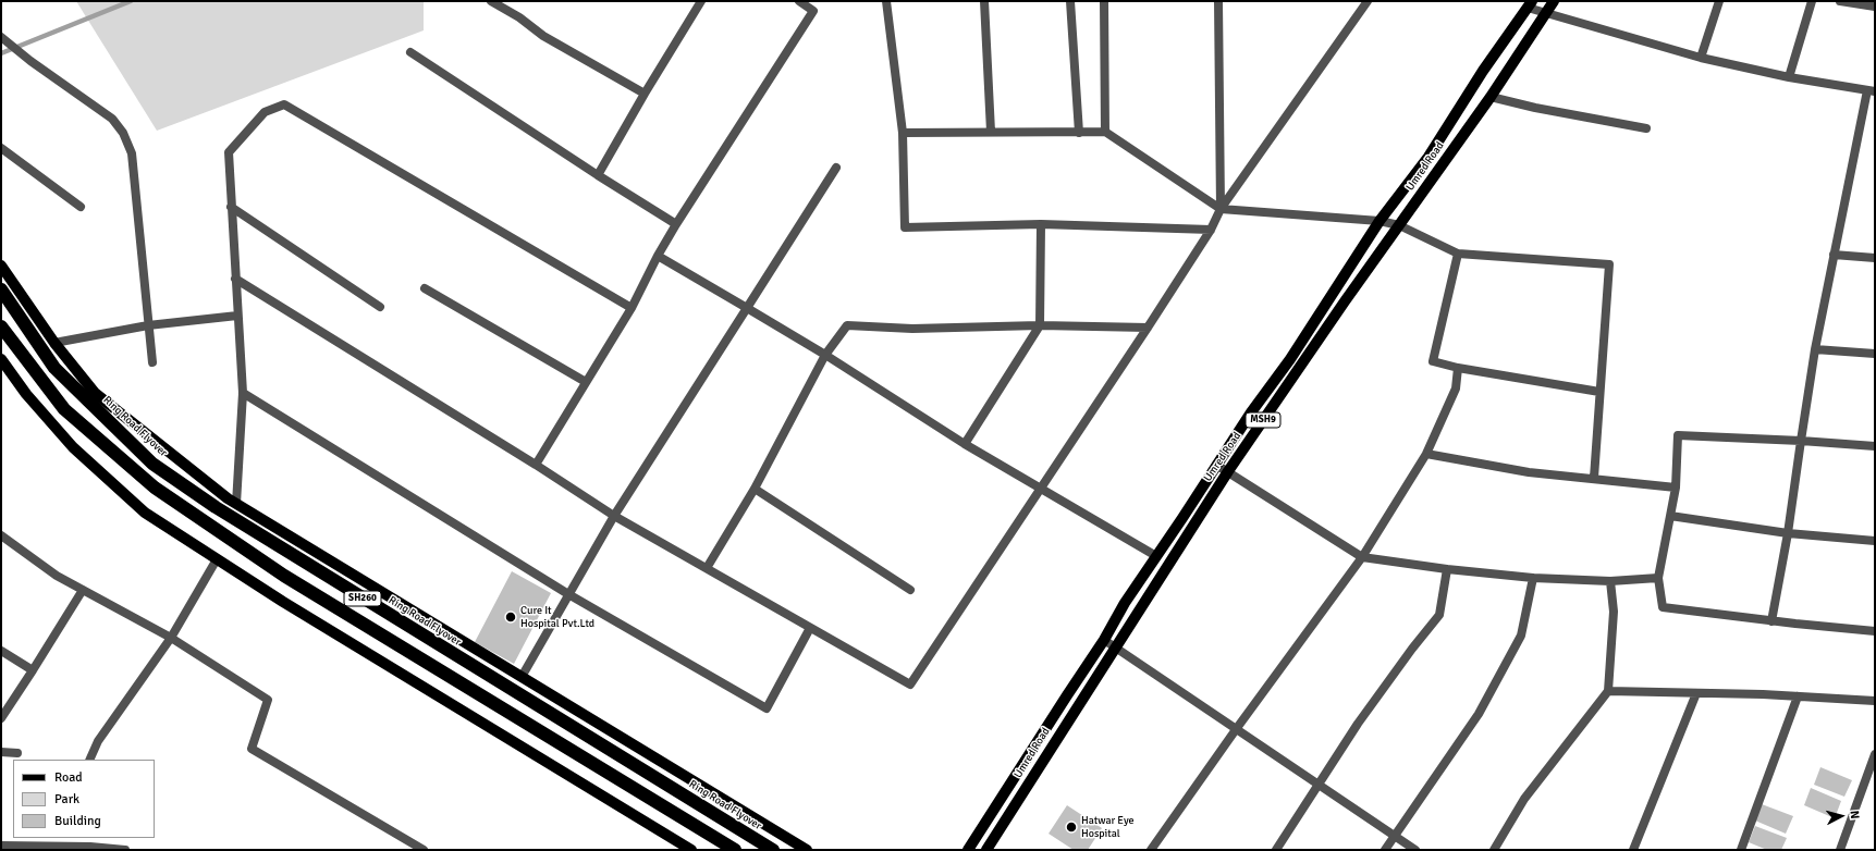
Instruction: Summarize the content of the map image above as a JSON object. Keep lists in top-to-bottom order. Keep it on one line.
{"streets":{"highway":["Ring Road Flyover","SH260"],"main road":["Umred Road","MSH9"]},"places":["Cure It Hospital Pvt.Ltd","Hatwar Eye Hospital"],"legend":["Road","Park","Building"],"north":"right"}
